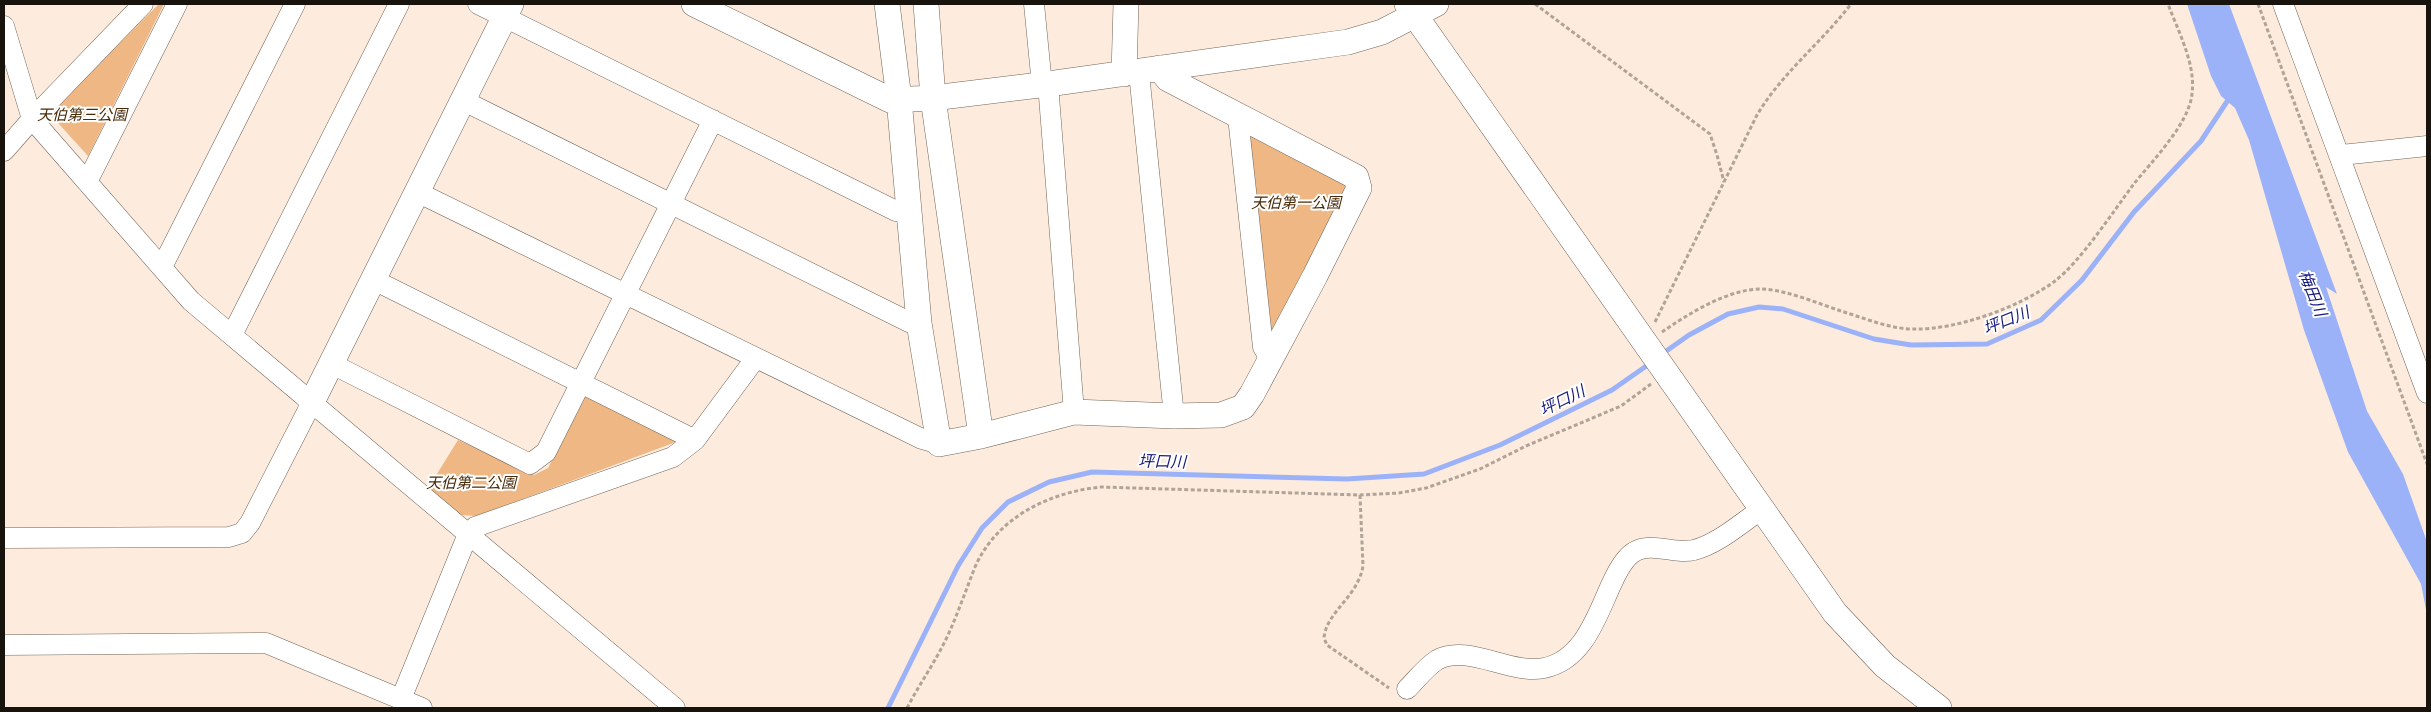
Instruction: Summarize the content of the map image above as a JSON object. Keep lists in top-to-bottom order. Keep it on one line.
{"water":["梅田川","坪口川"],"parks":["天伯第三公園","天伯第一公園","天伯第二公園"]}
